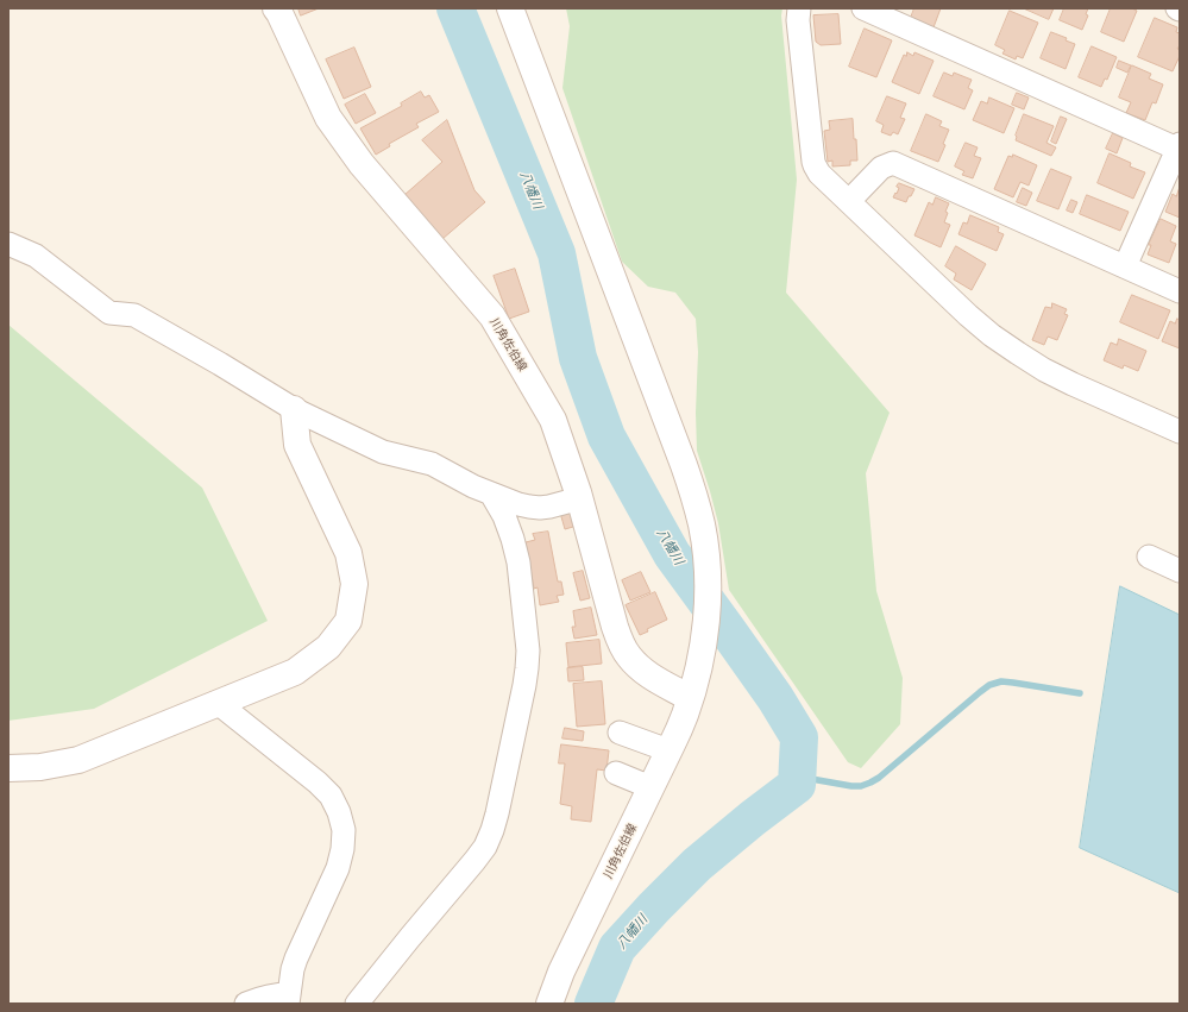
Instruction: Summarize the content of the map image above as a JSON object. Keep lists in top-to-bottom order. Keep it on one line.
{"streets":{"main road":["川角佐伯線"]},"water":["八幡川"]}
